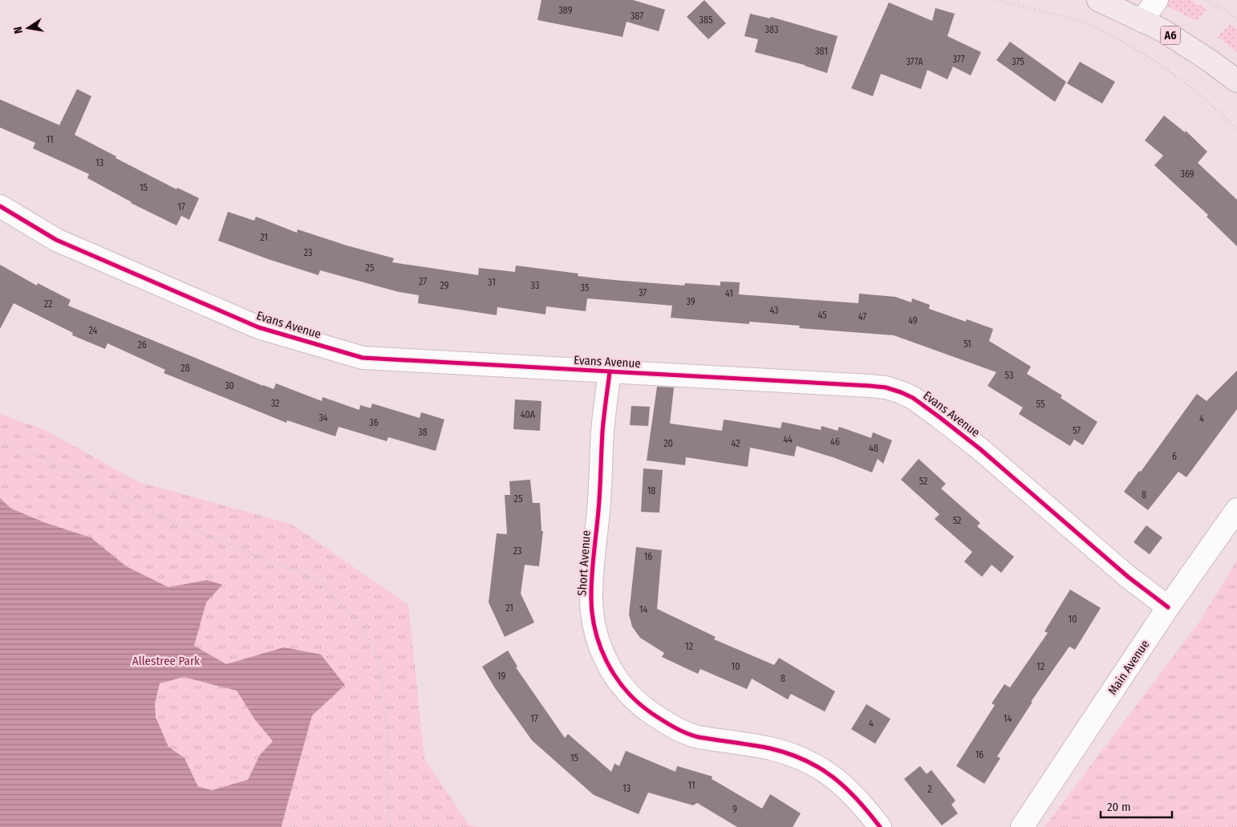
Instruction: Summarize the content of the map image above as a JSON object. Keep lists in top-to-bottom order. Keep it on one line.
{"streets":{"highway":["A6"],"street":["Evans Avenue","Short Avenue","Main Avenue"]},"crossings":[["Evans Avenue","Short Avenue"],["Evans Avenue","Main Avenue"]],"parks":["Allestree Park"],"house_numbers":["389","387","385","383","381","377","377A","375","11","13","369","15","17","21","23","25","27","31","29","33","35","37","41","39","22","43","45","47","49","24","51","26","28","53","30","32","55","40A","34","4","36","57","38","44","46","20","42","48","6","52","18","8","25","52","23","16","21","14","10","12","10","12","19","8","17","14","4","16","15","11","13","2","9"],"scale_bar":"20 m","north":"left"}
